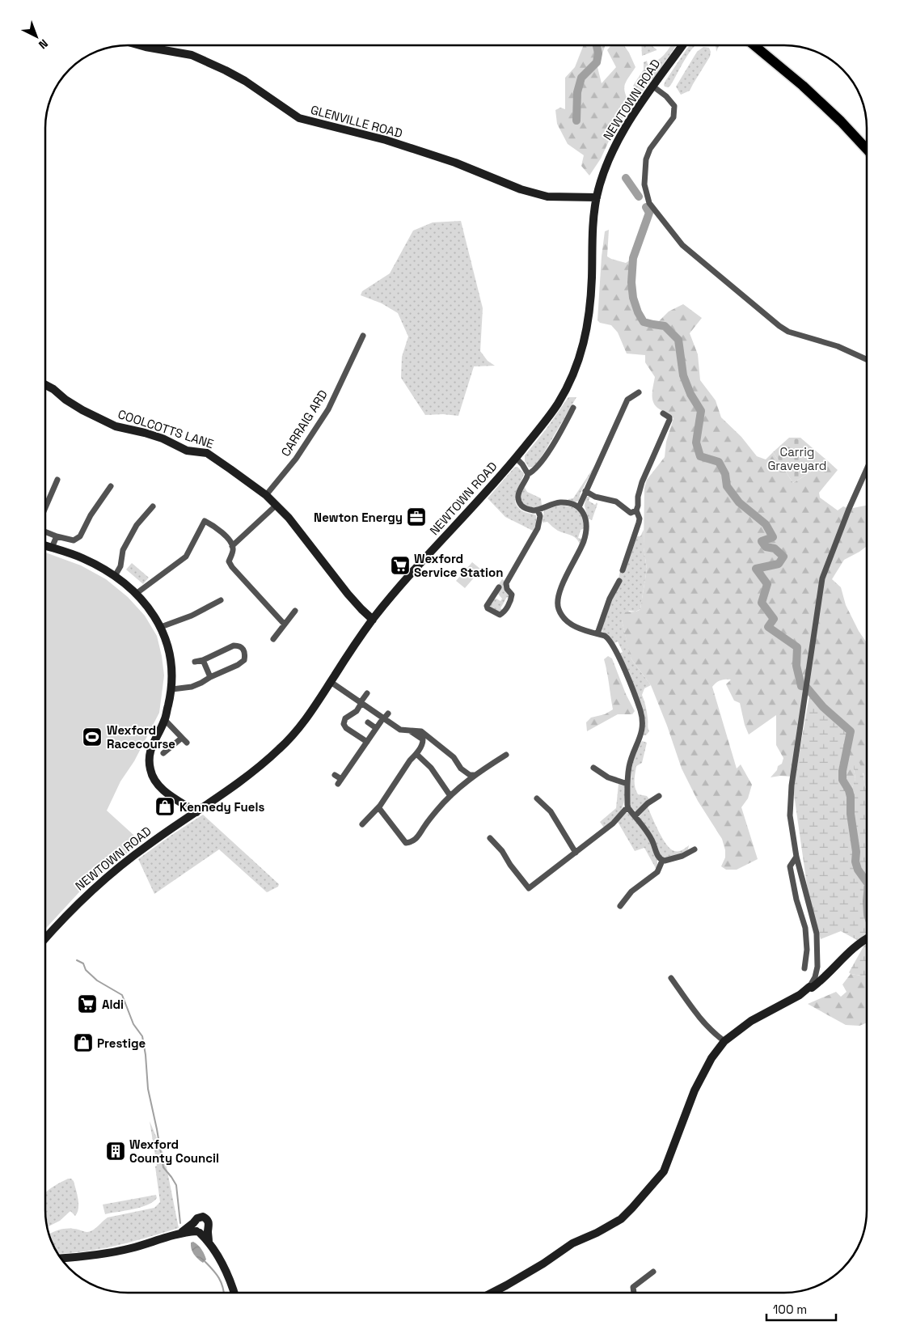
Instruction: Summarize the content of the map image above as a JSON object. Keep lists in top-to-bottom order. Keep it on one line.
{"streets":{"street":["NEWTOWN ROAD","GLENVILLE ROAD","CARRAIG ARD","COOLCOTTS LANE"]},"crossings":[["NEWTOWN ROAD","GLENVILLE ROAD"],["NEWTOWN ROAD","COOLCOTTS LANE"],["CARRAIG ARD","COOLCOTTS LANE"]],"parks":["Carrig Graveyard"],"places":{"office":["Newton Energy"],"supermarket":["Wexford Service Station","Aldi"],"sports":["Wexford Racecourse"],"shop":["Kennedy Fuels","Prestige"],"building":["Wexford County Council"]},"scale_bar":"100 m","north":"bottom right"}
